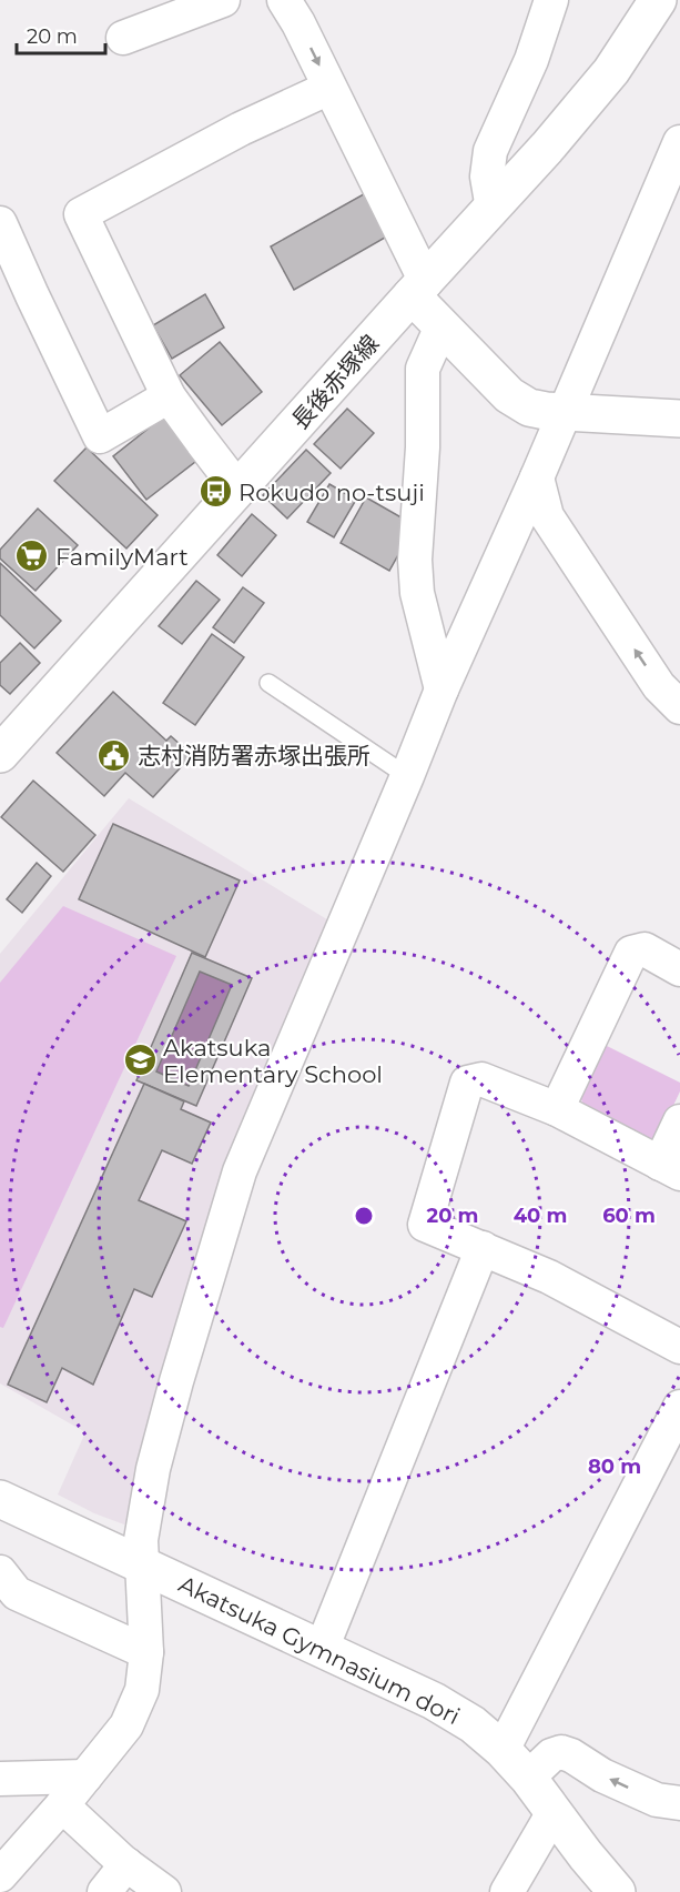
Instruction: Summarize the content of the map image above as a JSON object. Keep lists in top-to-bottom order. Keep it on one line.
{"streets":{"street":["長後赤塚線","Akatsuka Gymnasium dori"]},"places":{"bus stop":["Rokudo no-tsuji"],"supermarket":["FamilyMart"],"public building":["志村消防署赤塚出張所"],"school or university":["Akatsuka Elementary School"]},"scale_bar":"20 m","rings":["20 m","40 m","60 m","80 m"]}
